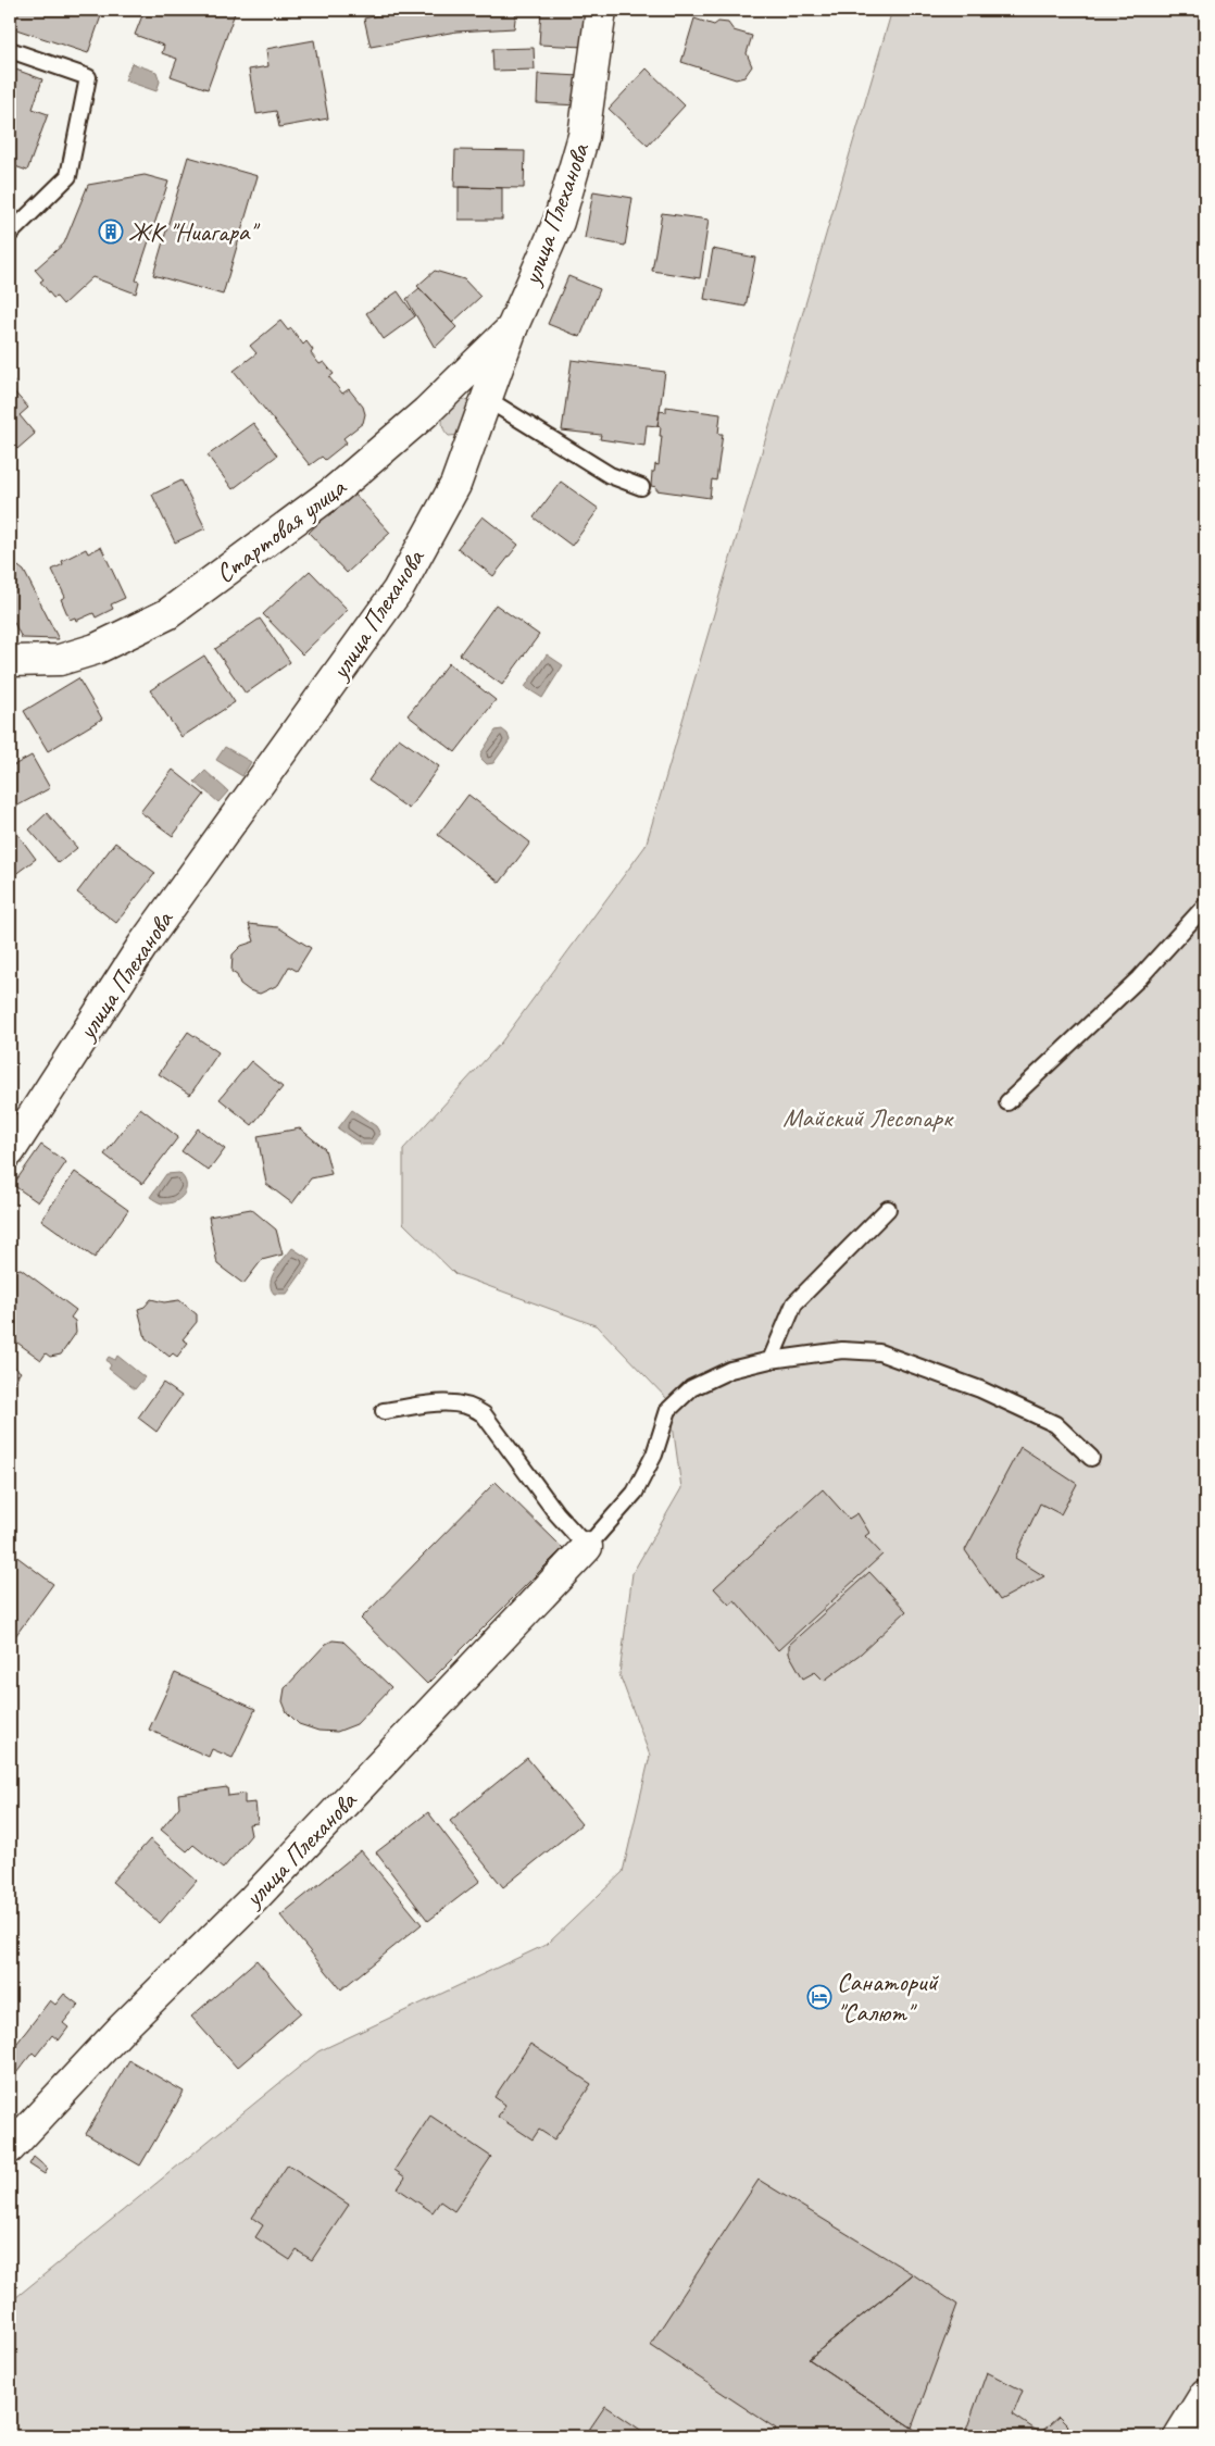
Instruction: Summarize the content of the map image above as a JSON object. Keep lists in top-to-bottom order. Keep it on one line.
{"streets":{"street":["улица Плеханова","Стартовая улица"]},"crossings":[["улица Плеханова","Стартовая улица"]],"parks":["Майский Лесопарк"],"places":{"building":["ЖК \"Ниагара\""],"hotel":["Санаторий \"Салют\""]}}
